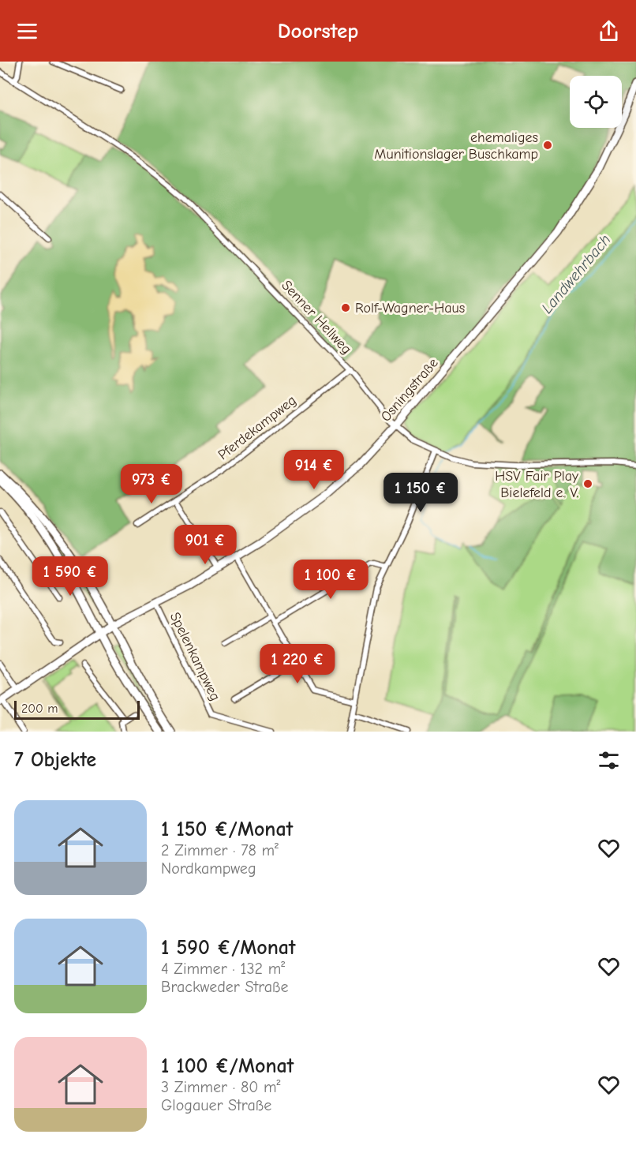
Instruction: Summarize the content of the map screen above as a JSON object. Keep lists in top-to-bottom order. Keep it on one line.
{"streets":{"main road":["Osningstraße"],"street":["Senner Hellweg","Pferdekampweg","Spelenkampweg"]},"crossings":[["Senner Hellweg","Osningstraße"],["Senner Hellweg","Pferdekampweg"],["Osningstraße","Spelenkampweg"]],"water":["Landwehrbach"],"places":["ehemaliges Munitionslager Buschkamp","Rolf-Wagner-Haus","HSV Fair Play Bielefeld e. V."],"scale_bar":"200 m","page":{"header":"Doorstep","price":["914 €","973 €","1 150 €","901 €","1 590 €","1 100 €","1 220 €"],"scale":"200 m","heading":"7 Objekte","list":[{"name":"1 150 €/Monat","note":"2 Zimmer · 78 m² · Nordkampweg"},{"name":"1 590 €/Monat","note":"4 Zimmer · 132 m² · Brackweder Straße"},{"name":"1 100 €/Monat","note":"3 Zimmer · 80 m² · Glogauer Straße"}]}}
